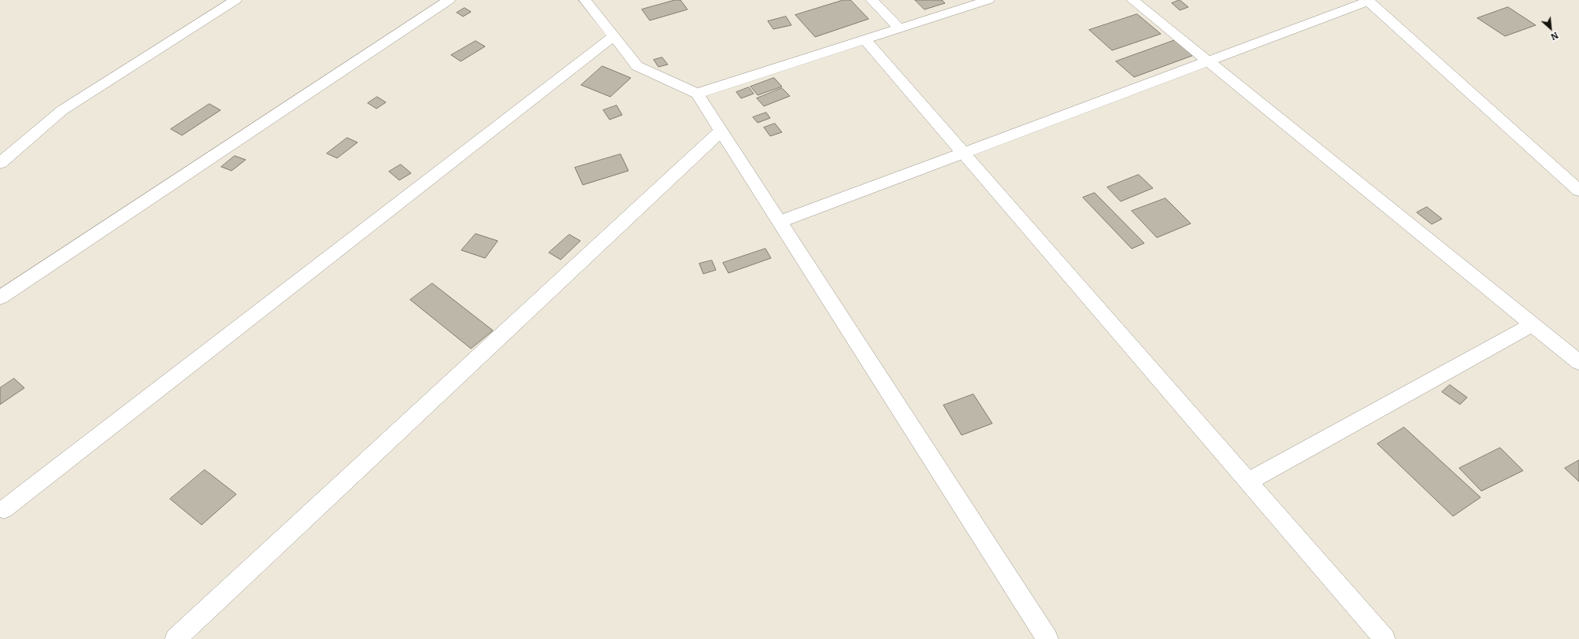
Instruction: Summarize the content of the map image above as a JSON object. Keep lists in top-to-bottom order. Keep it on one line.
{"north":"bottom right"}
